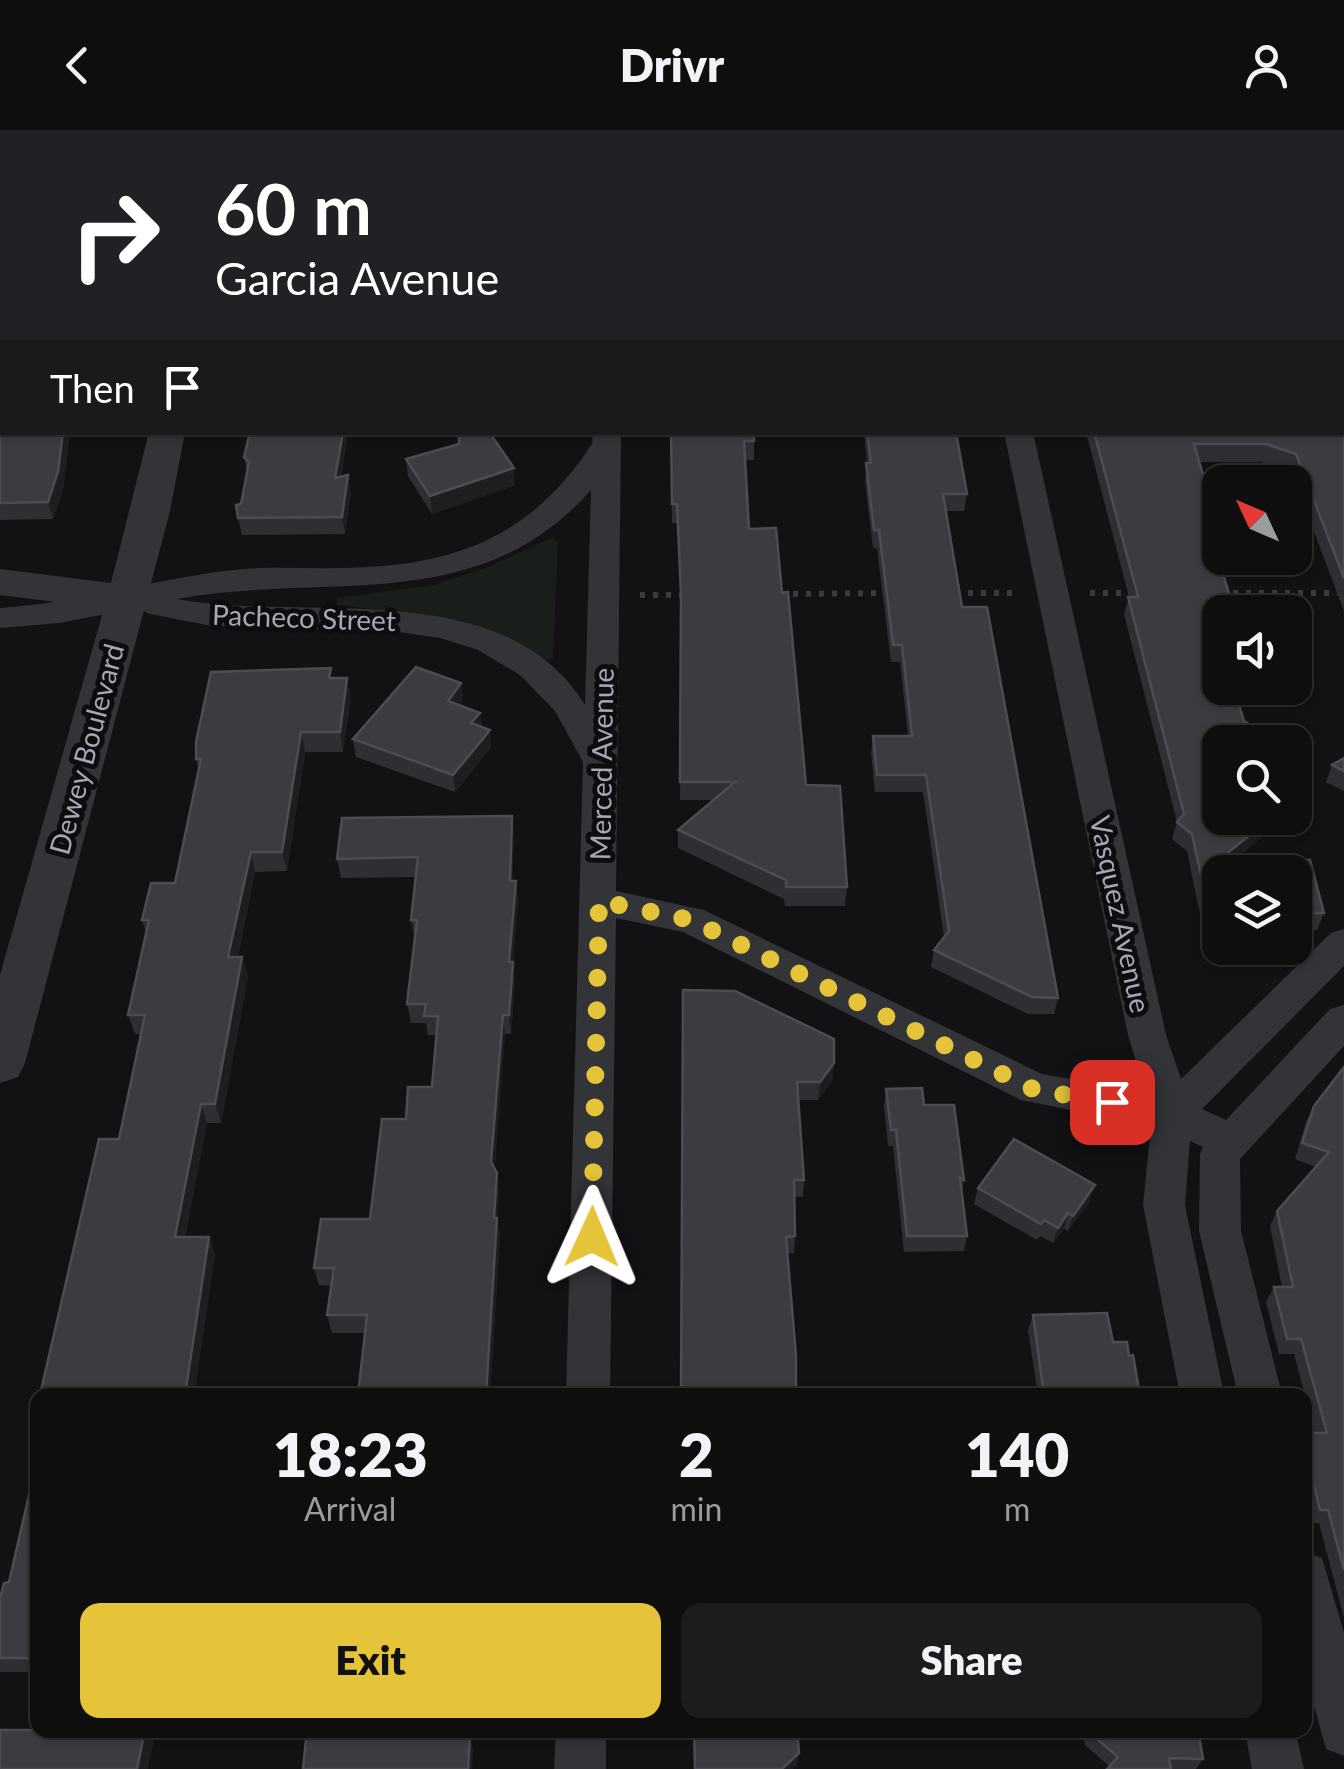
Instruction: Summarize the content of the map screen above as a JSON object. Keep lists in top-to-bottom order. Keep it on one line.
{"streets":{"street":["Pacheco Street","Dewey Boulevard","Merced Avenue","Vasquez Avenue"]},"crossings":[["Pacheco Street","Dewey Boulevard"],["Pacheco Street","Merced Avenue"]],"north":"top left","page":{"header":"Drivr","turn":["60 m","Garcia Avenue"],"then":"Then","eta":["18:23","Arrival","2","min","140","m"],"buttons":["Exit","Share"]}}
